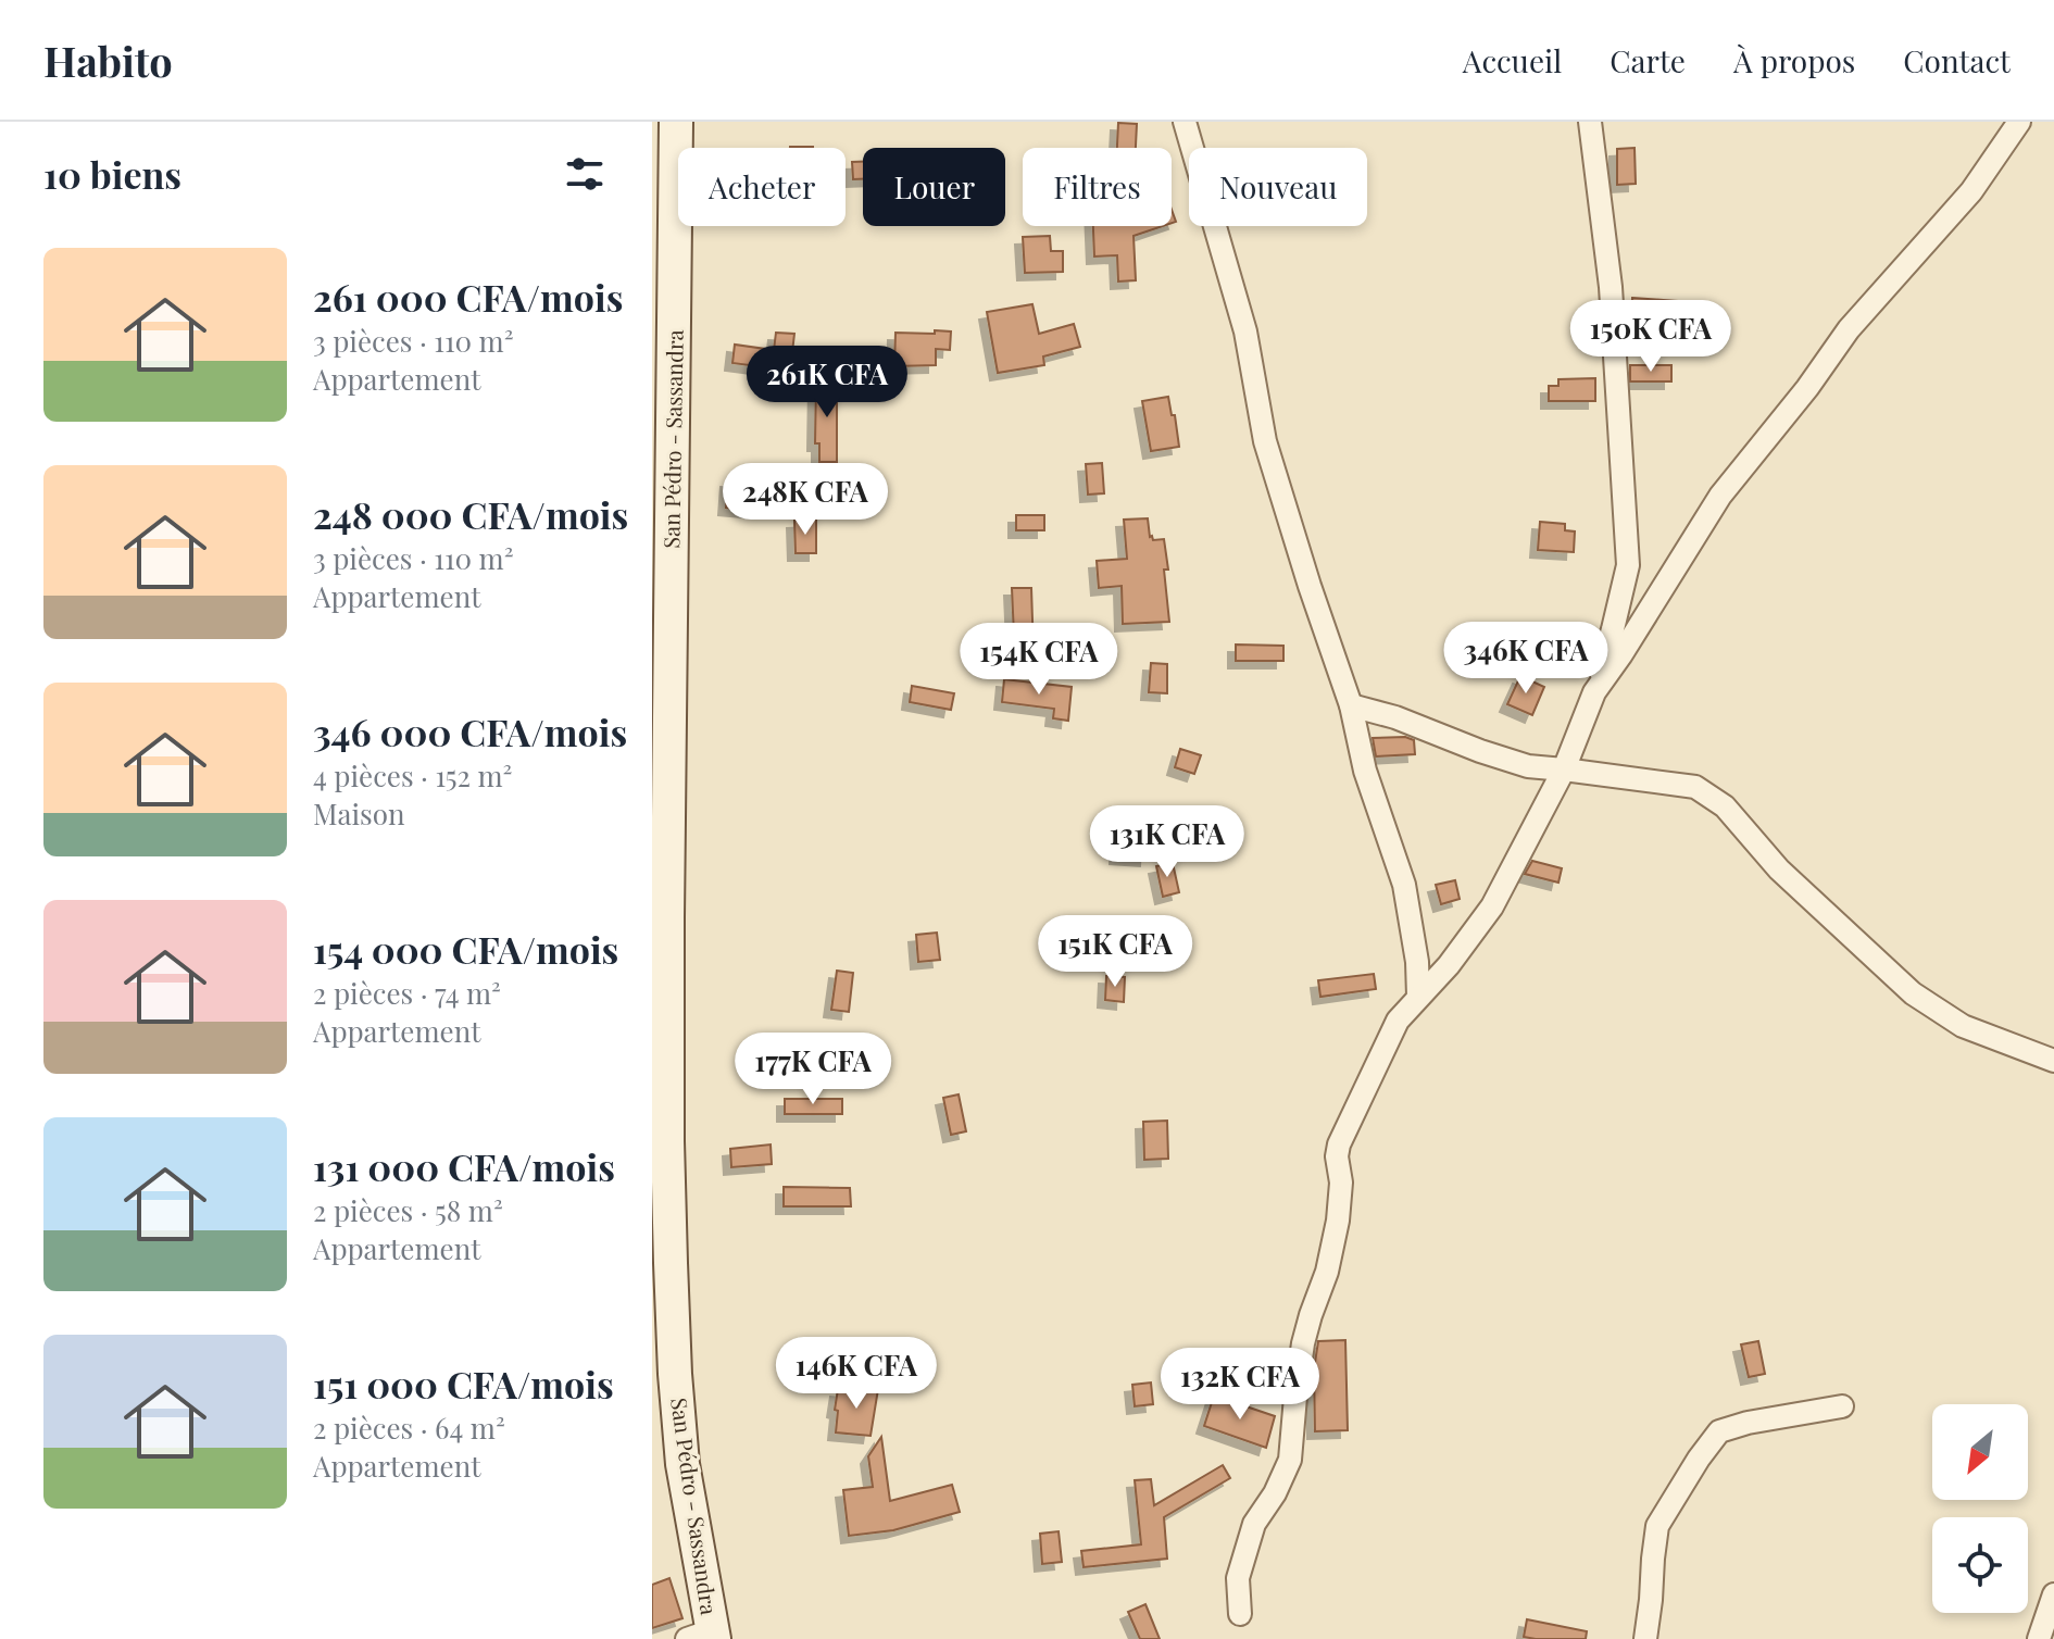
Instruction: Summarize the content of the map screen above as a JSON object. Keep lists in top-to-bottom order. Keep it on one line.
{"streets":{"main road":["San Pédro - Sassandra"]},"north":"bottom left","page":{"header":"Habito","nav":["Accueil","Carte","À propos","Contact"],"heading":"10 biens","chip":["Acheter","Louer","Filtres","Nouveau"],"list":[{"name":"261 000 CFA/mois","note":"3 pièces · 110 m² · Appartement"},{"name":"248 000 CFA/mois","note":"3 pièces · 110 m² · Appartement"},{"name":"346 000 CFA/mois","note":"4 pièces · 152 m² · Maison"},{"name":"154 000 CFA/mois","note":"2 pièces · 74 m² · Appartement"},{"name":"131 000 CFA/mois","note":"2 pièces · 58 m² · Appartement"},{"name":"151 000 CFA/mois","note":"2 pièces · 64 m² · Appartement"}],"price":["150K CFA","261K CFA","248K CFA","346K CFA","154K CFA","131K CFA","151K CFA","177K CFA","146K CFA","132K CFA"]}}
